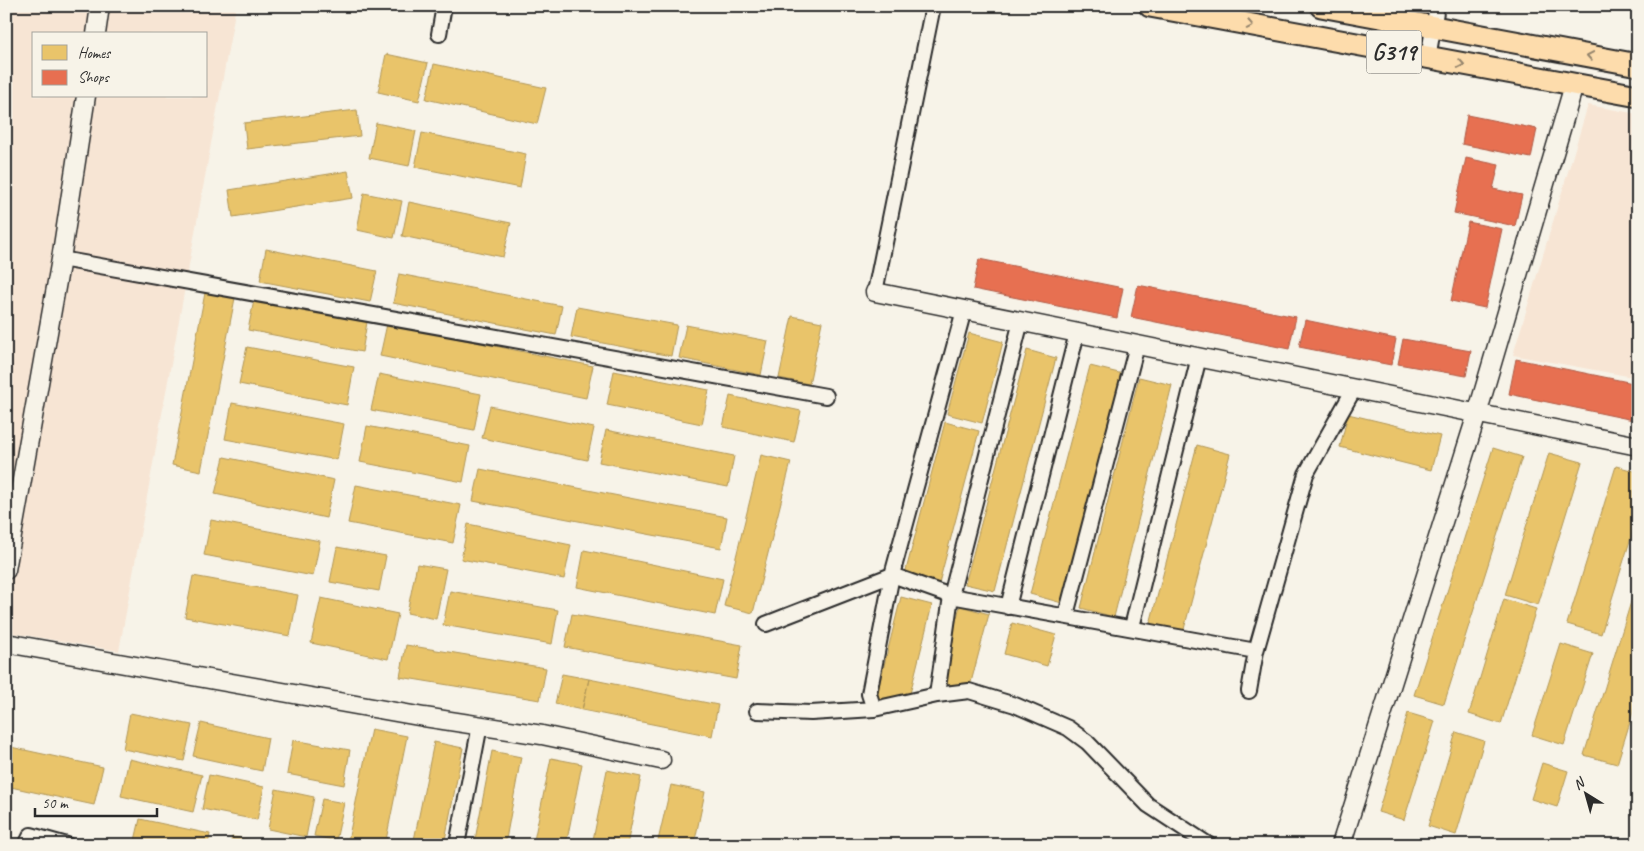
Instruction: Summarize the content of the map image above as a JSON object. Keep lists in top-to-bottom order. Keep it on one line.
{"streets":{"main road":["G319"]},"legend":["Homes","Shops"],"scale_bar":"50 m","north":"top left"}
